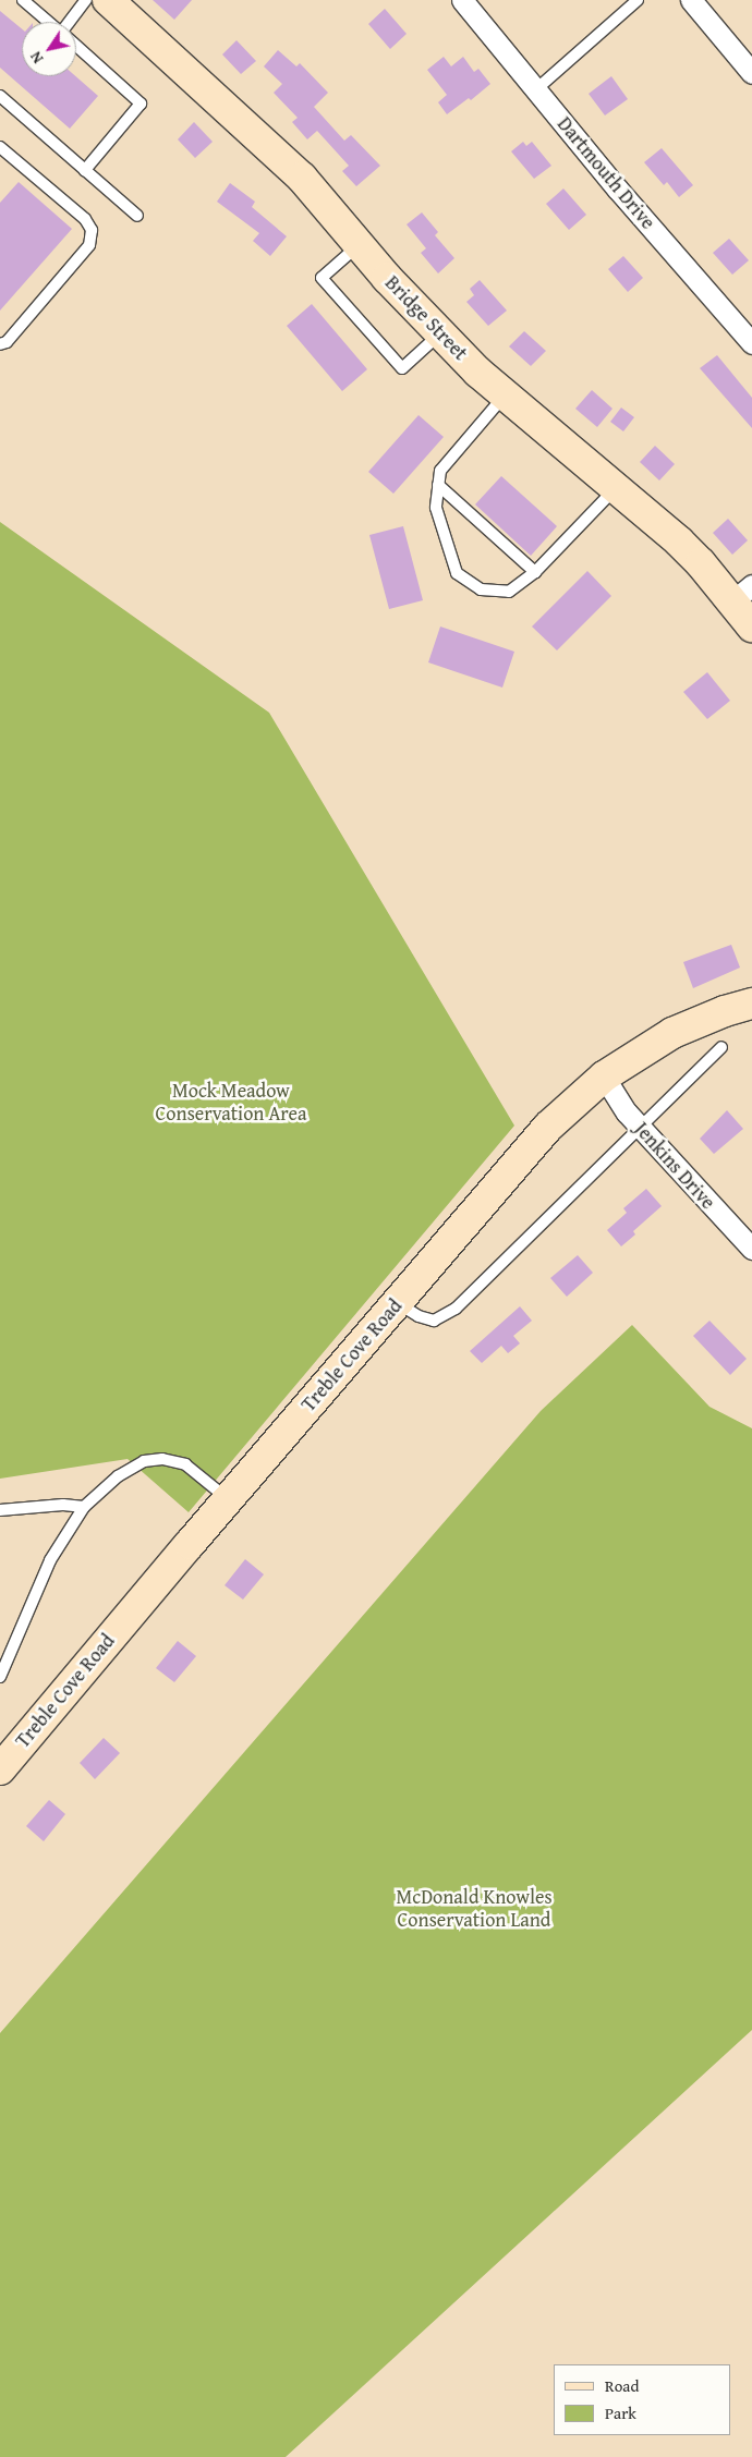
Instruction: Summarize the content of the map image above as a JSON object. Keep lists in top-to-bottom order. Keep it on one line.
{"streets":{"main road":["Bridge Street","Treble Cove Road"],"street":["Dartmouth Drive","Jenkins Drive"]},"crossings":[["Jenkins Drive","Treble Cove Road"]],"parks":["Mock Meadow Conservation Area","McDonald Knowles Conservation Land"],"legend":["Road","Park"],"north":"bottom left"}
